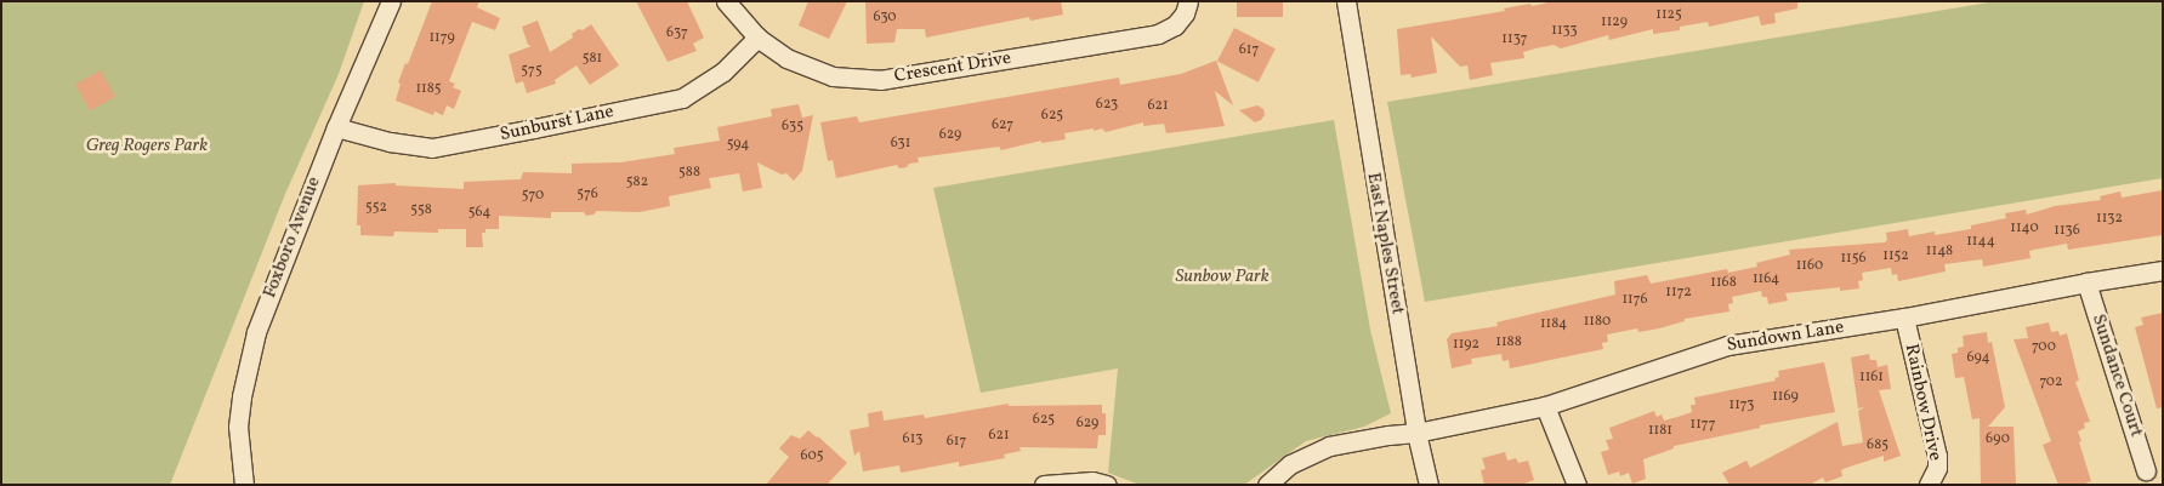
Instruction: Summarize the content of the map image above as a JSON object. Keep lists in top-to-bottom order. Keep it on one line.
{"streets":{"street":["Crescent Drive","Sunburst Lane","Foxboro Avenue","East Naples Street","Sundown Lane","Sundance Court","Rainbow Drive"]},"crossings":[["Crescent Drive","Sunburst Lane"],["Sunburst Lane","Foxboro Avenue"],["East Naples Street","Sundown Lane"],["Sundown Lane","Sundance Court"],["Sundown Lane","Rainbow Drive"]],"parks":["Greg Rogers Park","Sunbow Park"],"house_numbers":["1125","630","1129","1133","637","1179","1137","617","581","575","1185","623","621","625","627","635","629","631","594","588","582","576","570","552","558","564","1132","1140","1136","1144","1148","1152","1156","1160","1164","1168","1172","1176","1180","1184","1188","1192","700","694","1161","702","1169","1173","625","629","1177","1181","621","613","690","617","685","605"]}
